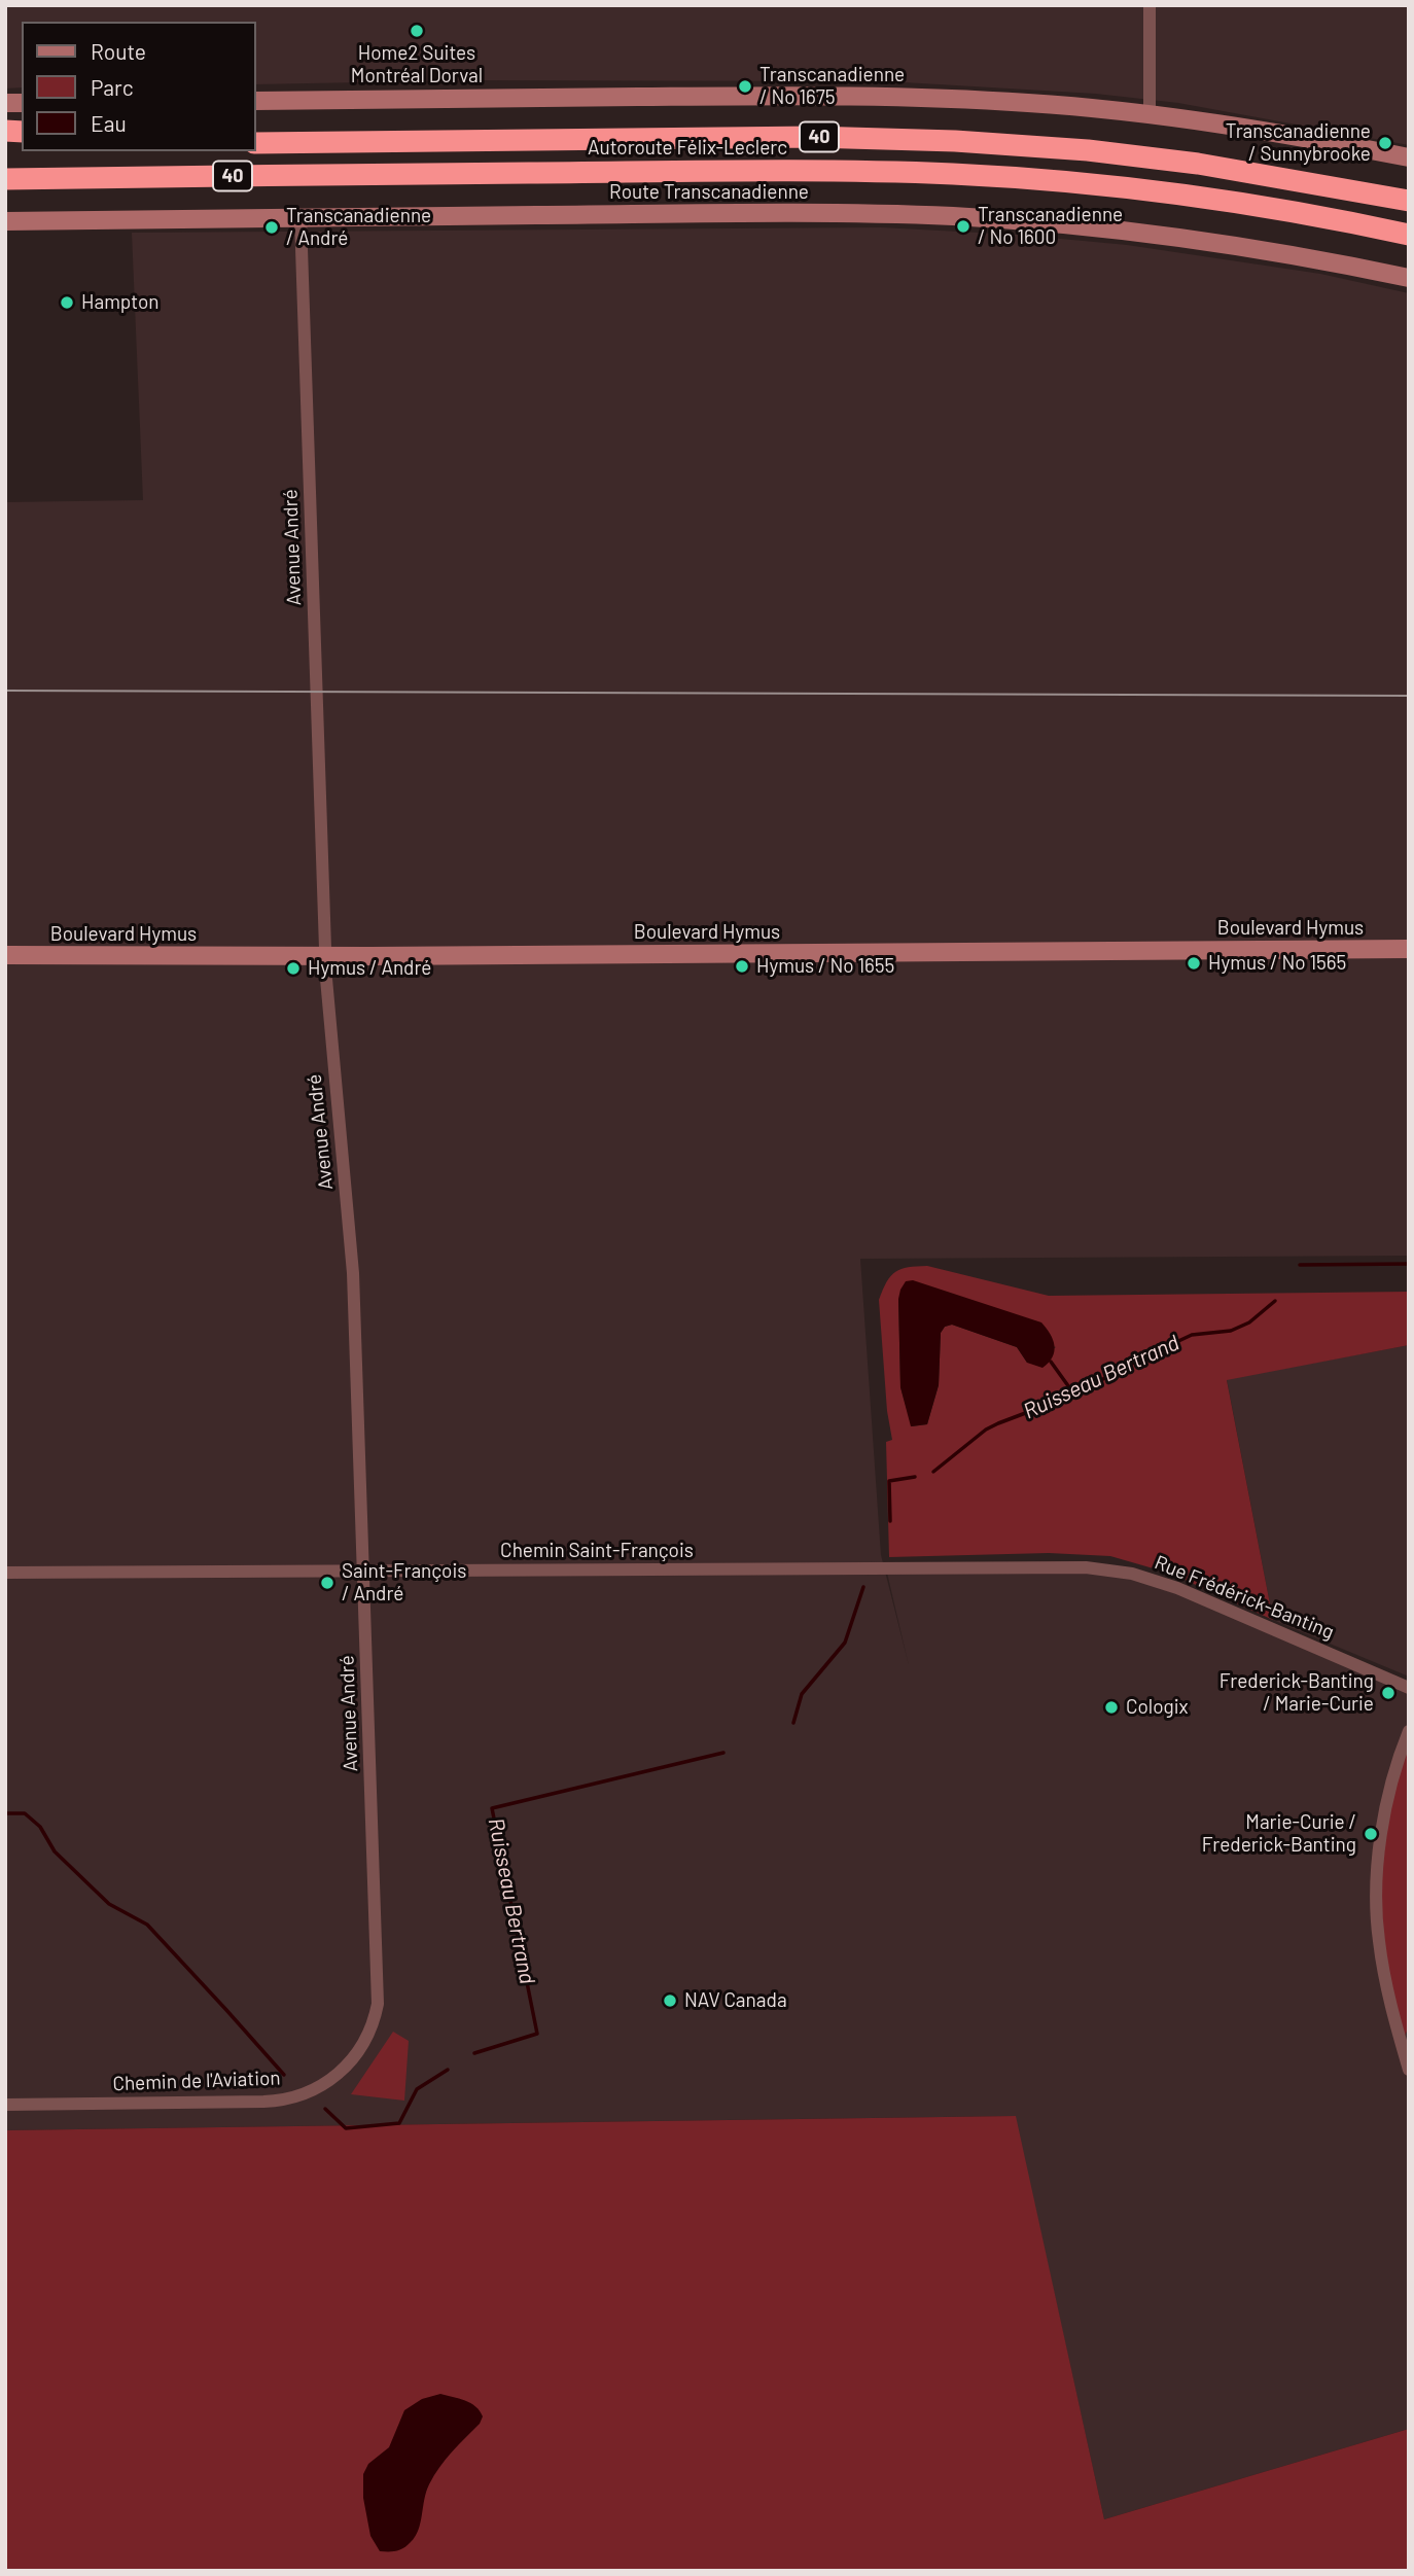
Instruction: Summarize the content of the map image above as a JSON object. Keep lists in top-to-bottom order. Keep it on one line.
{"streets":{"highway":["40","Autoroute Félix-Leclerc"],"main road":["Route Transcanadienne","Boulevard Hymus"],"street":["Avenue André","Chemin Saint-François","Rue Frédérick-Banting","Chemin de l'Aviation"]},"crossings":[["Route Transcanadienne","Avenue André"],["Avenue André","Boulevard Hymus"],["Avenue André","Chemin Saint-François"],["Avenue André","Chemin de l'Aviation"],["Chemin Saint-François","Rue Frédérick-Banting"]],"water":["Ruisseau Bertrand"],"places":["Home2 Suites Montréal Dorval","Transcanadienne / No 1675","Transcanadienne / Sunnybrooke","Transcanadienne / No 1600","Transcanadienne / André","Hampton","Hymus / No 1565","Hymus / No 1655","Hymus / André","Saint-François / André","Frederick-Banting / Marie-Curie","Cologix","Marie-Curie / Frederick-Banting","NAV Canada"],"legend":["Route","Parc","Eau"]}
